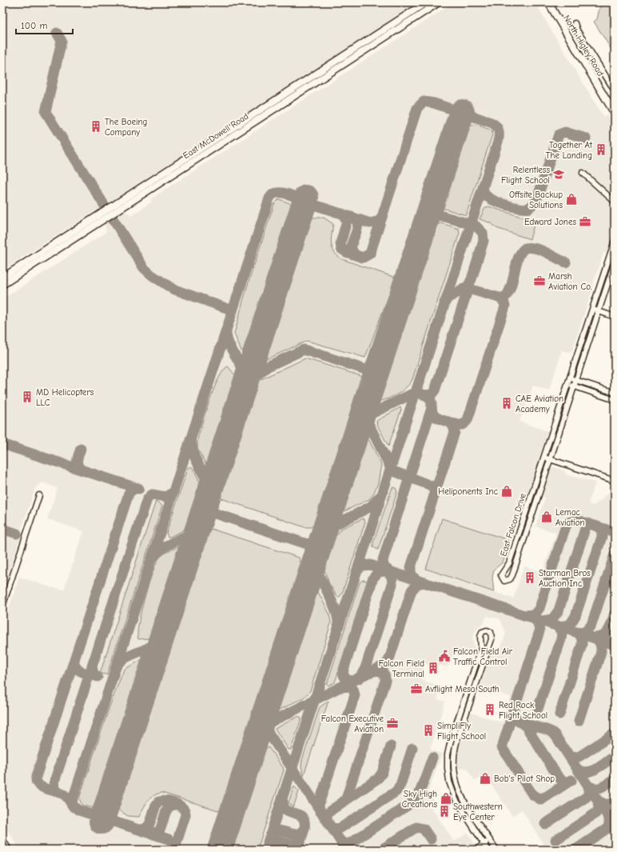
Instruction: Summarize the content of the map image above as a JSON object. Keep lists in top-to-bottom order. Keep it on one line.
{"streets":{"main road":["North Higley Road","East McDowell Road"],"street":["East Falcon Drive"]},"places":{"building":["The Boeing Company","Together At The Landing","MD Helicopters LLC","CAE Aviation Academy","Starman Bros Auction Inc","Falcon Field Terminal","Red Rock Flight School","SimpliFly Flight School","Southwestern Eye Center"],"school or university":["Relentless Flight School"],"shop":["Offsite Backup Solutions","Heliponents Inc","Lemac Aviation","Bob's Pilot Shop","Sky High Creations"],"office":["Edward Jones","Marsh Aviation Co.","Avflight Mesa South","Falcon Executive Aviation"],"public building":["Falcon Field Air Traffic Control"]},"scale_bar":"100 m"}
